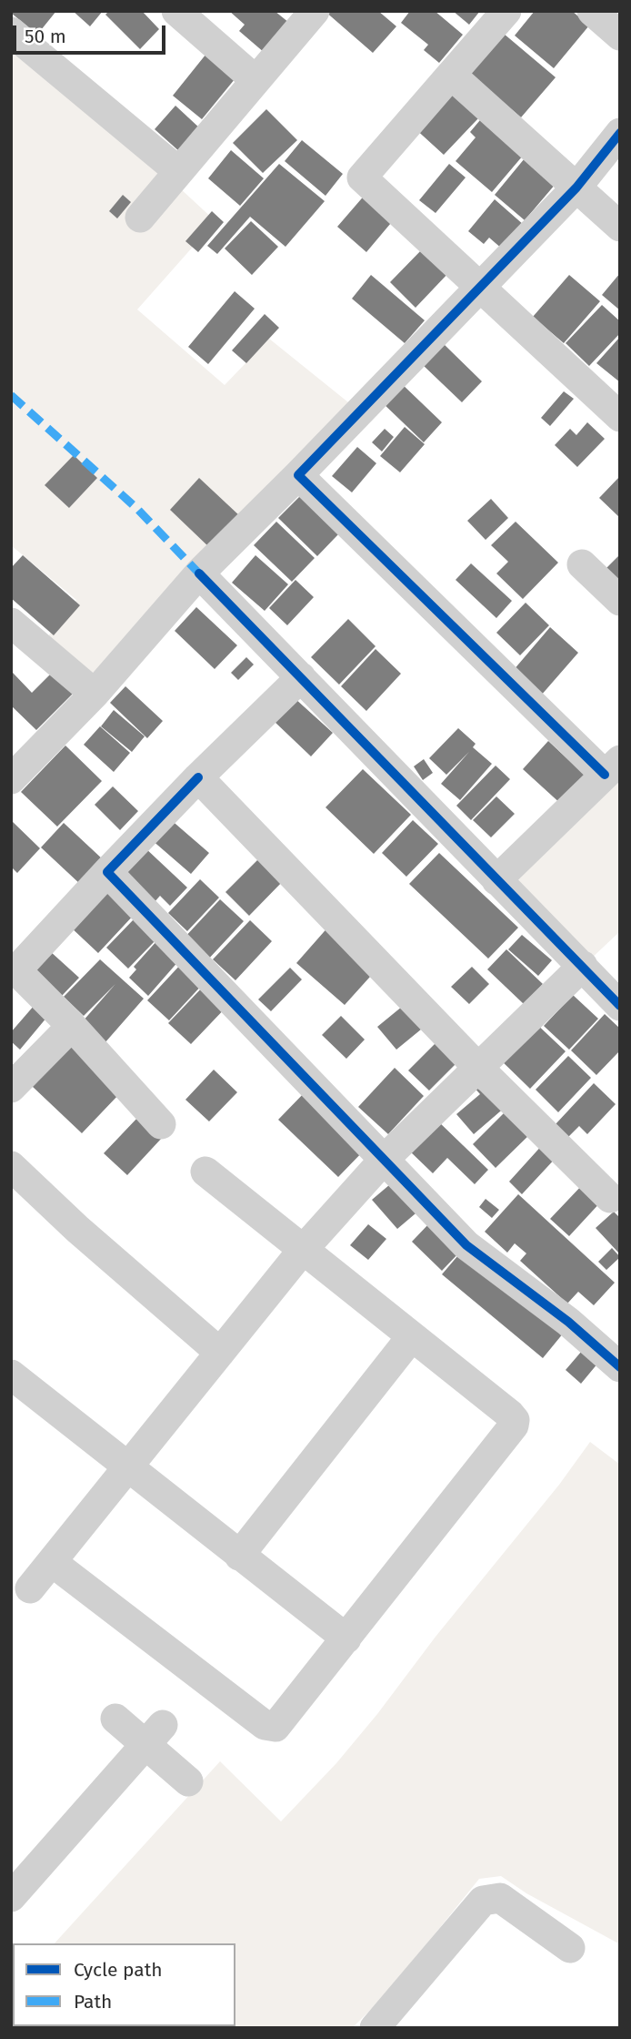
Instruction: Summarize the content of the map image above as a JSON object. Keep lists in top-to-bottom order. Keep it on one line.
{"legend":["Cycle path","Path"],"scale_bar":"50 m"}
